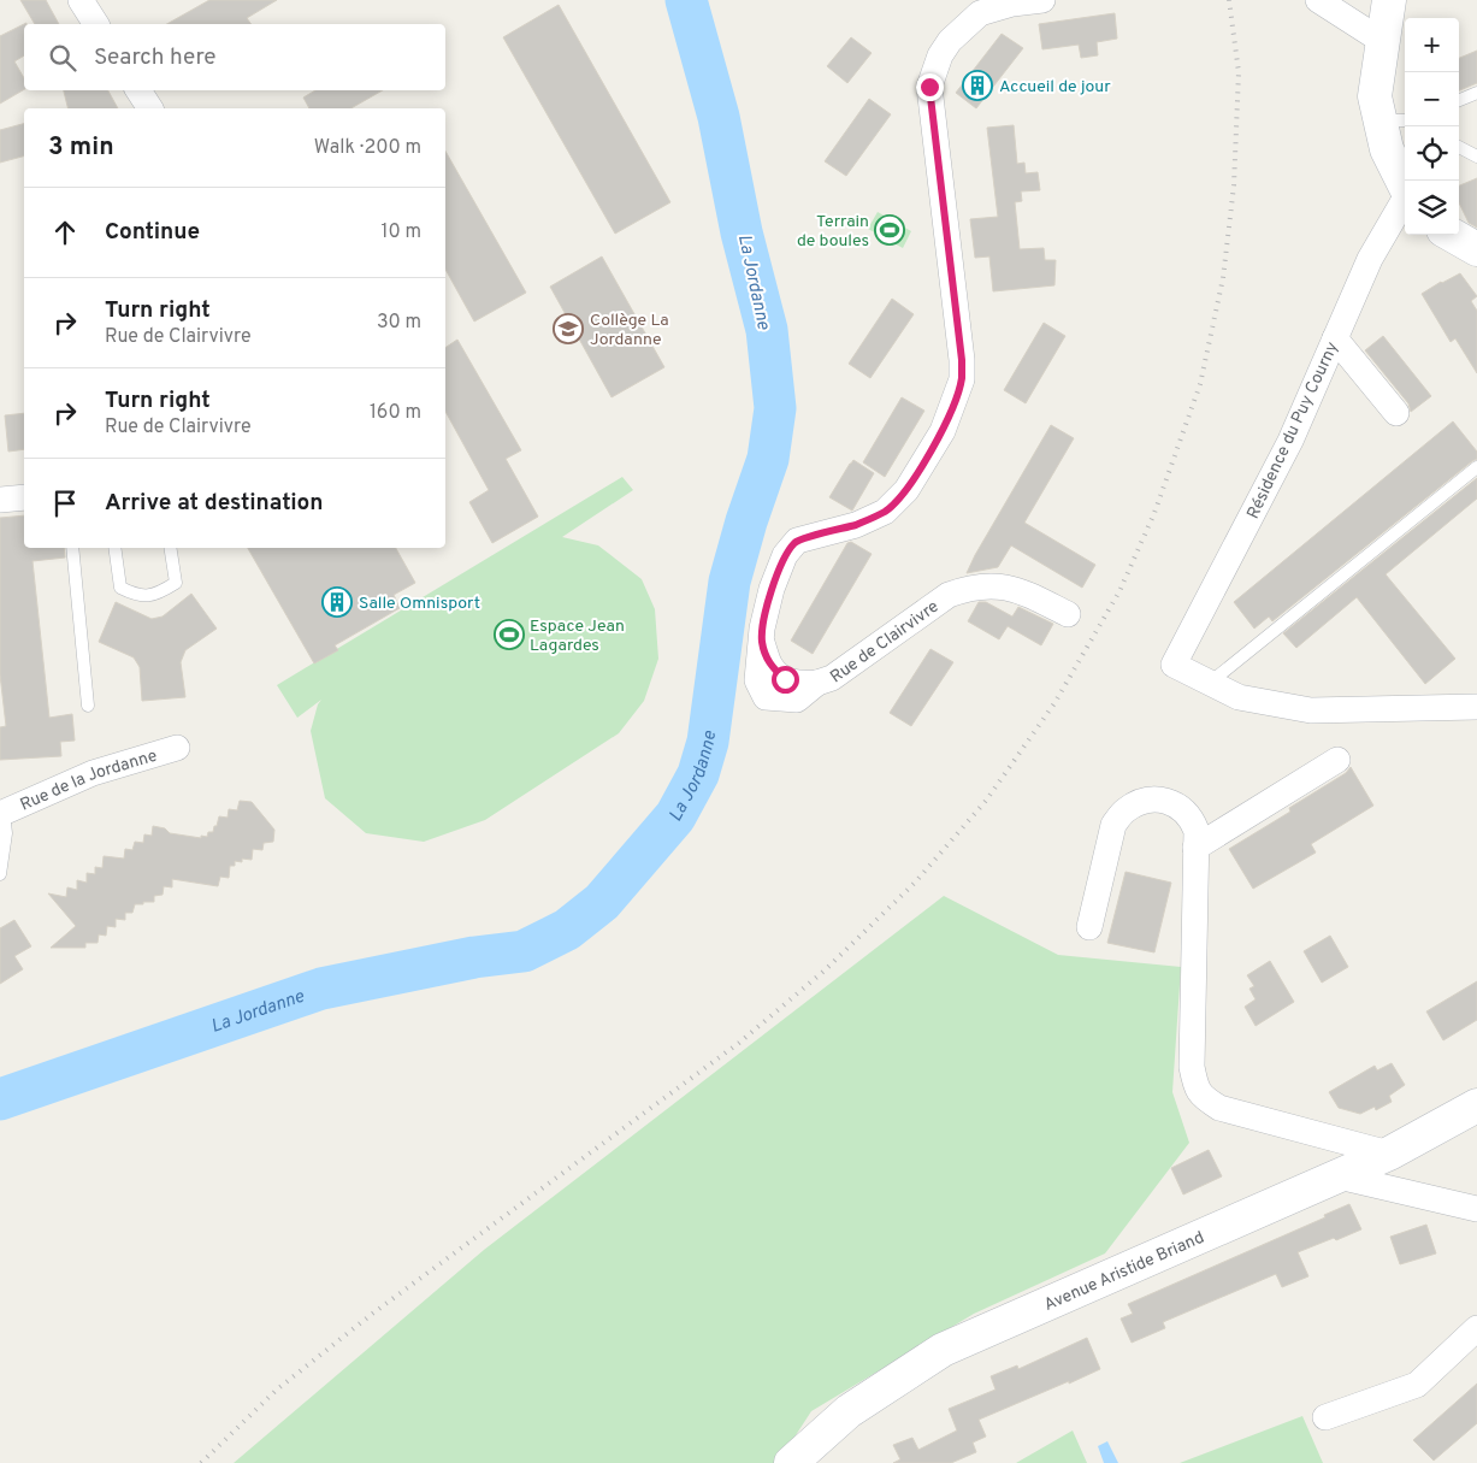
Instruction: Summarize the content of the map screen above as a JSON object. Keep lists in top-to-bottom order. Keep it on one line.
{"streets":{"main road":["Avenue Aristide Briand"],"street":["Résidence du Puy Courny","Rue de Clairvivre","Rue de la Jordanne"]},"water":["La Jordanne"],"places":{"building":["Accueil de jour","Salle Omnisport"],"sports":["Terrain de boules","Espace Jean Lagardes"],"school or university":["Collège La Jordanne"]},"page":{"map_buttons":["+","−"],"search":"Search here","heading":["3 min","Walk · 200 m"],"list":[["Continue","10 m"],["Turn right","Rue de Clairvivre","30 m"],["Turn right","Rue de Clairvivre","160 m"],"Arrive at destination"]}}
